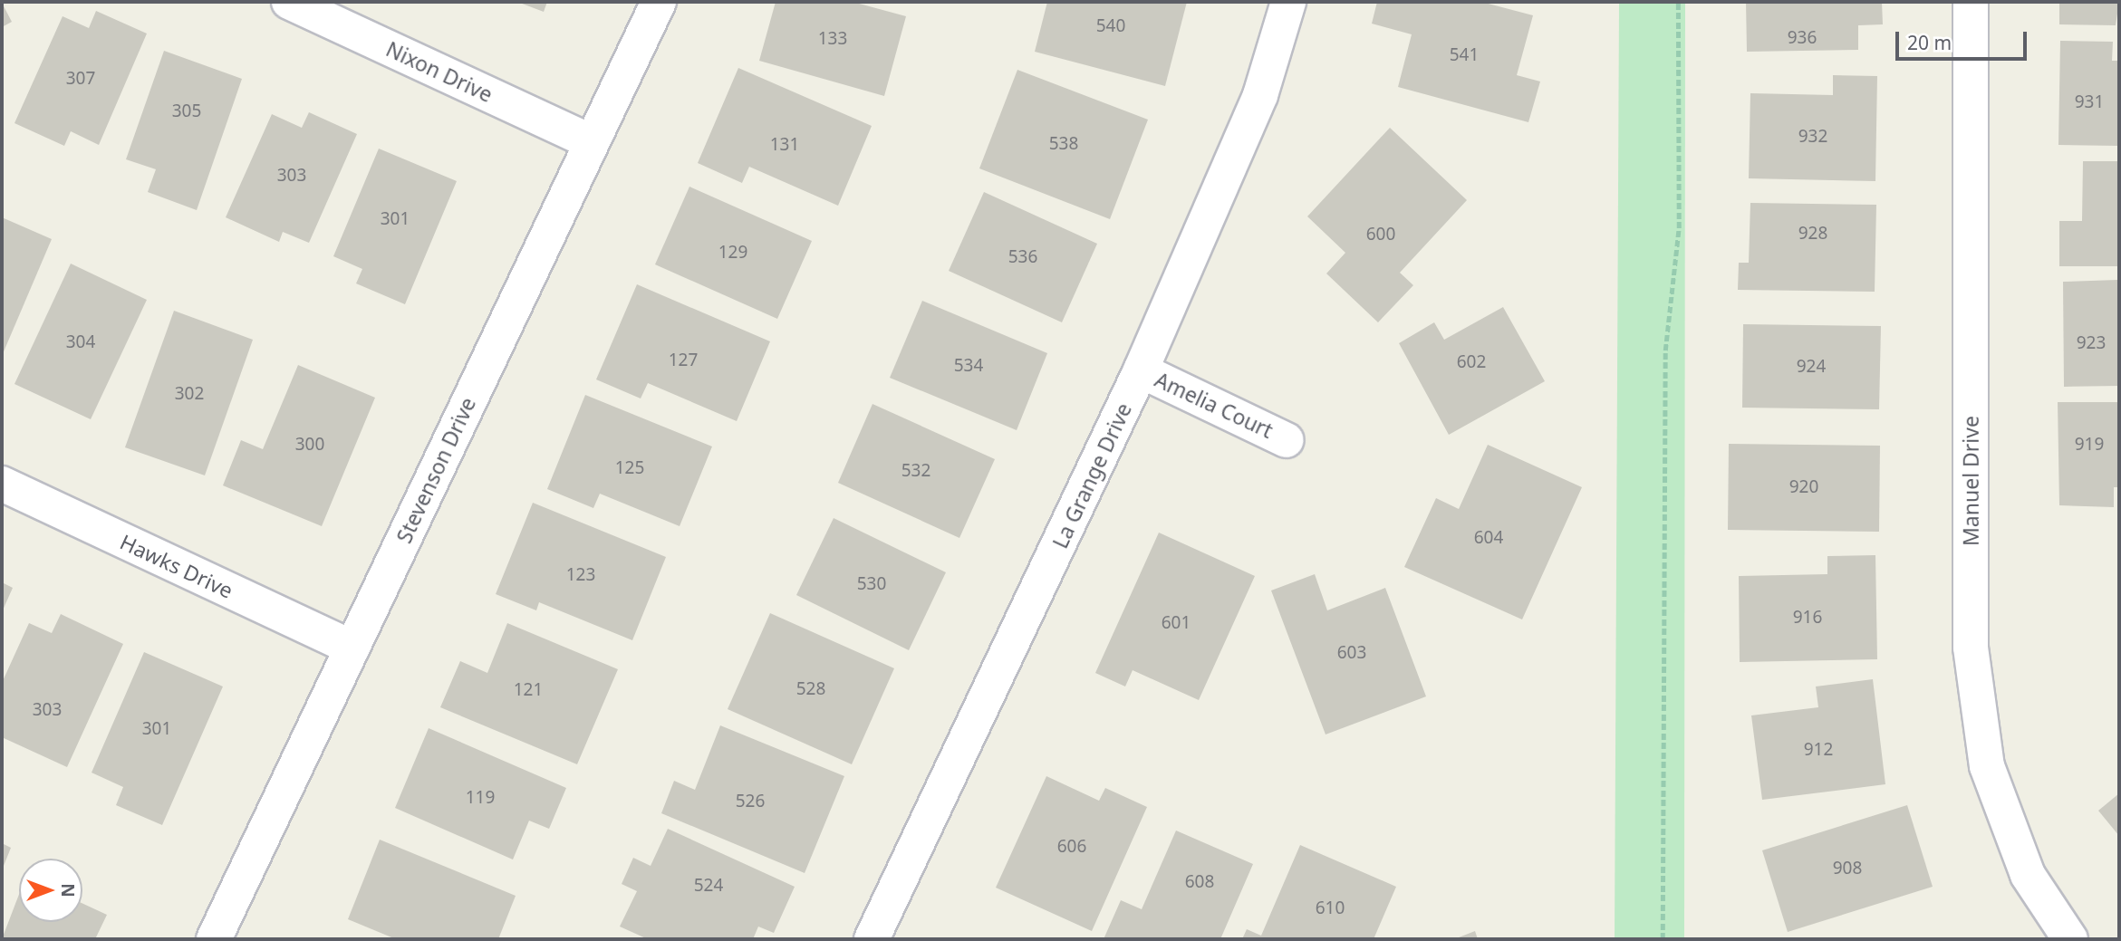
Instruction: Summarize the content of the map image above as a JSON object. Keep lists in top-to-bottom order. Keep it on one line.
{"streets":{"street":["Nixon Drive","Amelia Court","Stevenson Drive","La Grange Drive","Manuel Drive","Hawks Drive"]},"crossings":[["Nixon Drive","Stevenson Drive"],["Amelia Court","La Grange Drive"],["Stevenson Drive","Hawks Drive"]],"house_numbers":["540","936","133","541","307","931","305","932","538","131","303","301","928","600","129","536","304","923","127","602","534","924","302","300","919","125","532","920","604","123","530","916","601","603","528","121","303","301","912","119","526","606","908","608","524","610"],"scale_bar":"20 m","north":"right"}
